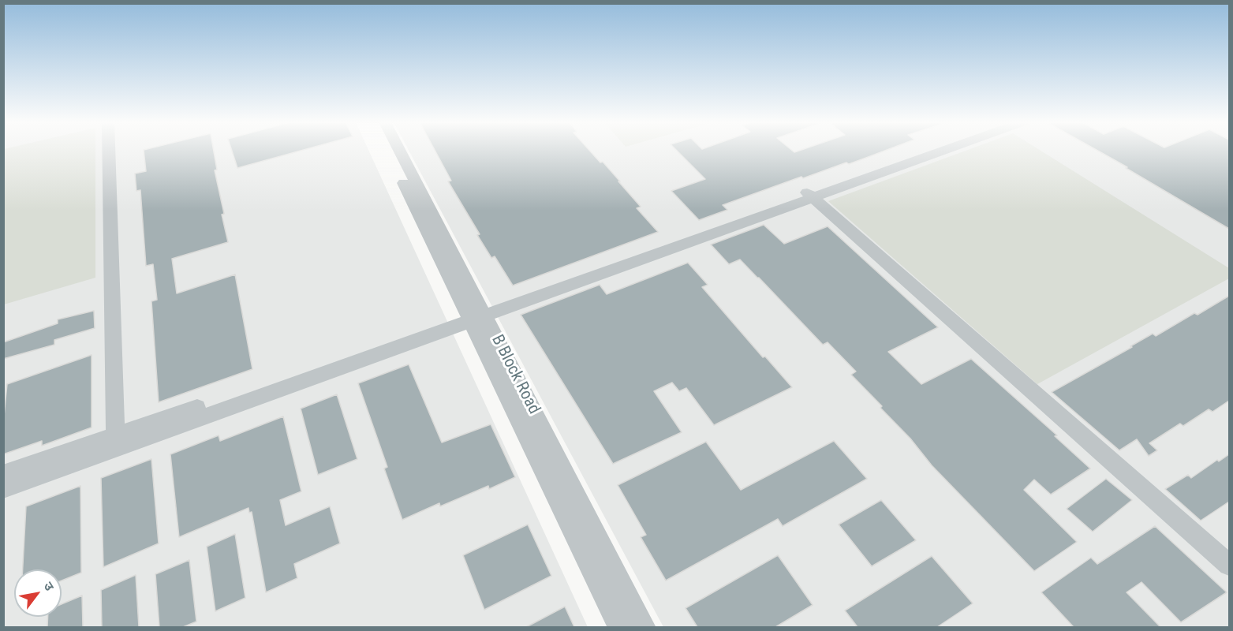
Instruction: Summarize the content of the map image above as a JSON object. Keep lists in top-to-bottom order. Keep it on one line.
{"streets":{"street":["B Block Road"]},"north":"top right"}
